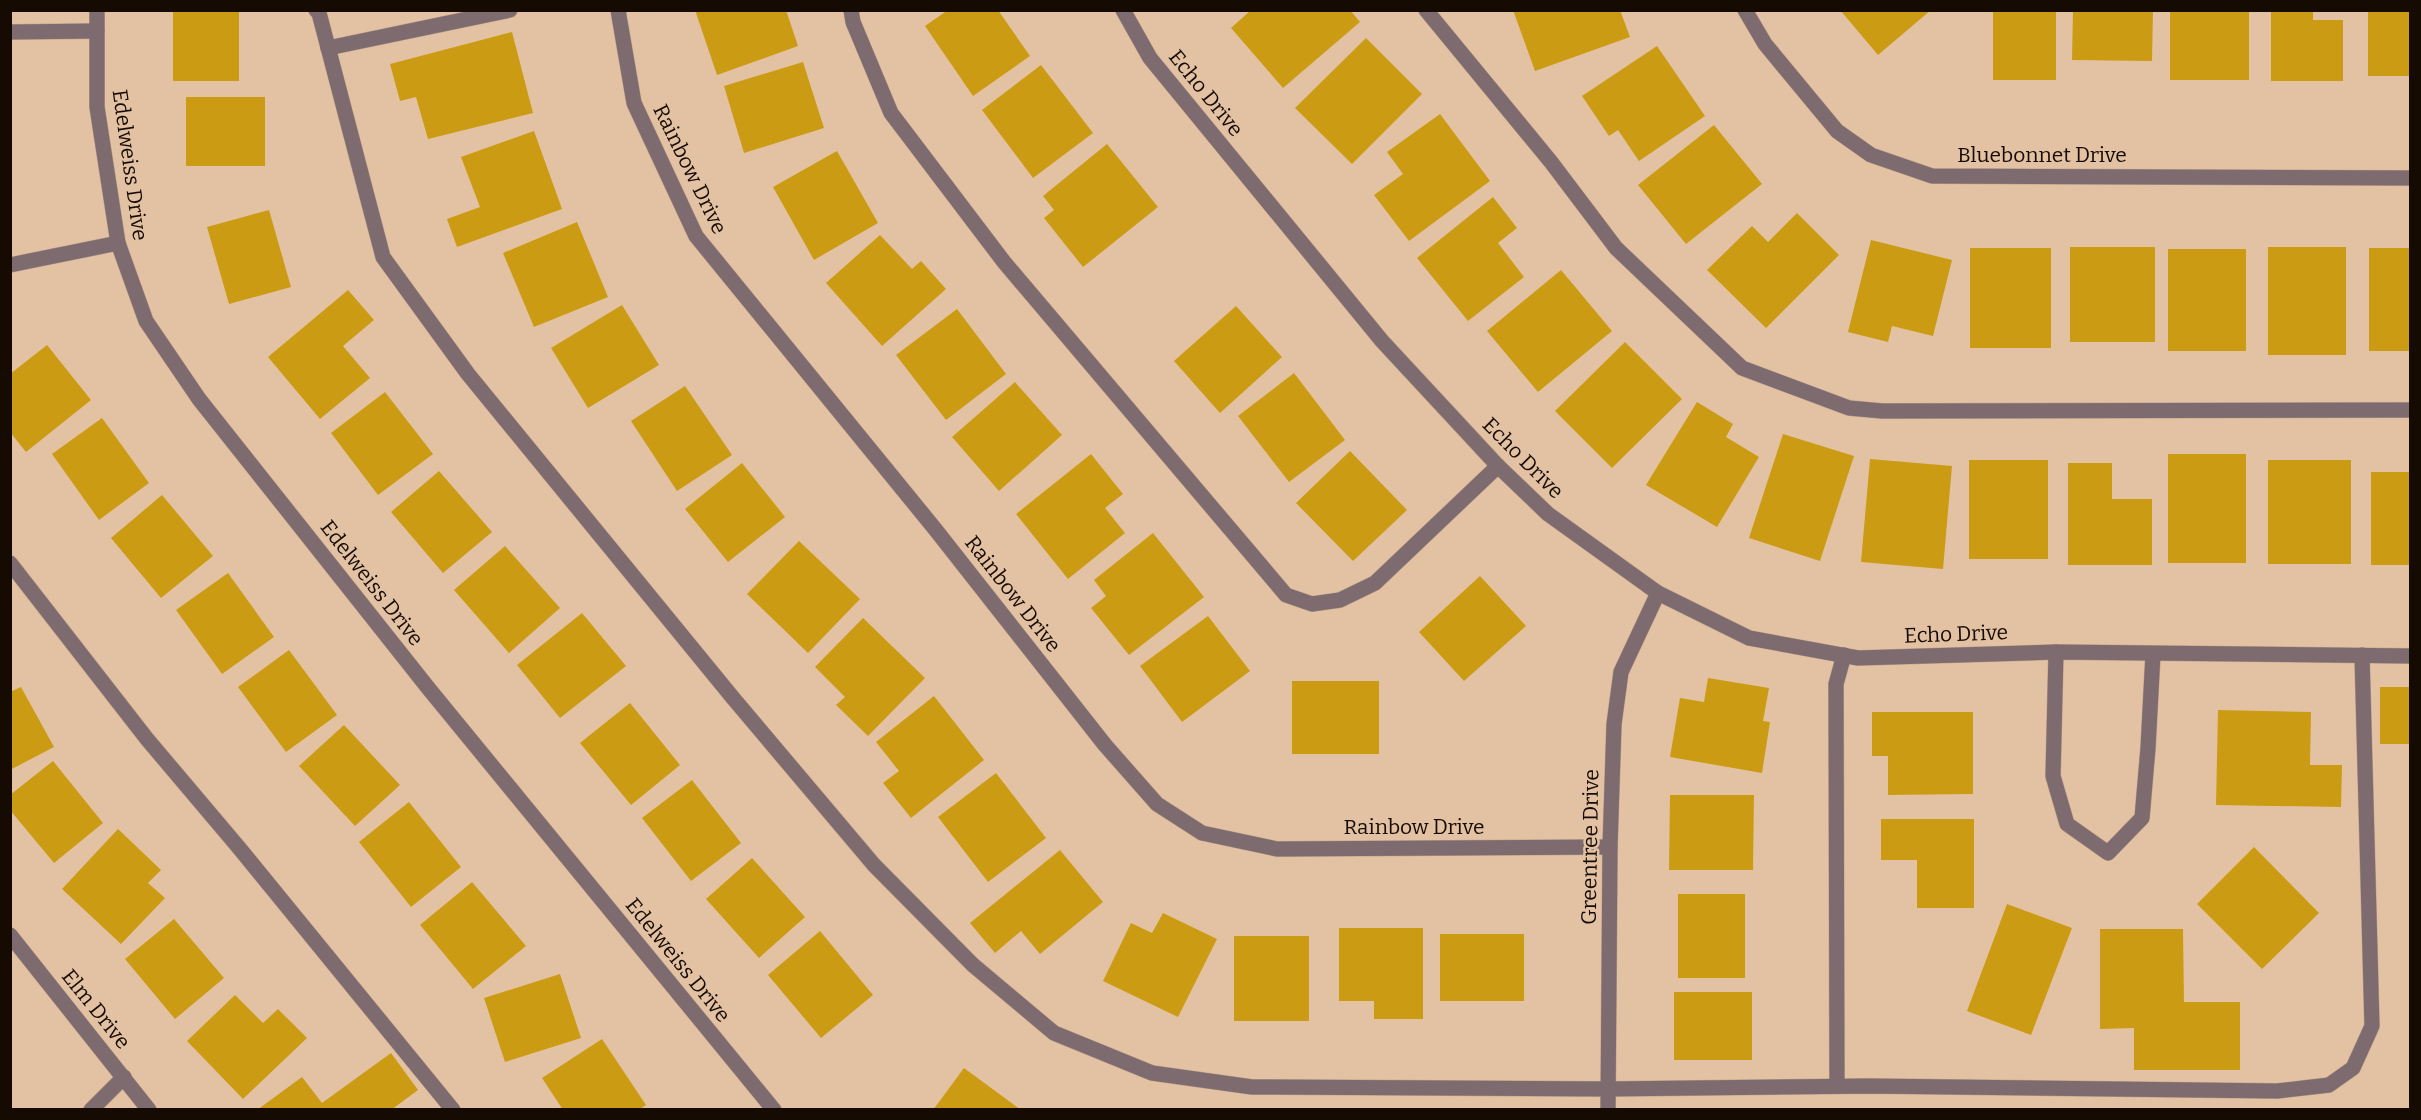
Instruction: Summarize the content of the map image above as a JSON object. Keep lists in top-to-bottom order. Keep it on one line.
{"streets":{"street":["Echo Drive","Bluebonnet Drive","Edelweiss Drive","Rainbow Drive","Greentree Drive","Elm Drive"]},"crossings":[["Echo Drive","Greentree Drive"],["Rainbow Drive","Greentree Drive"]]}
